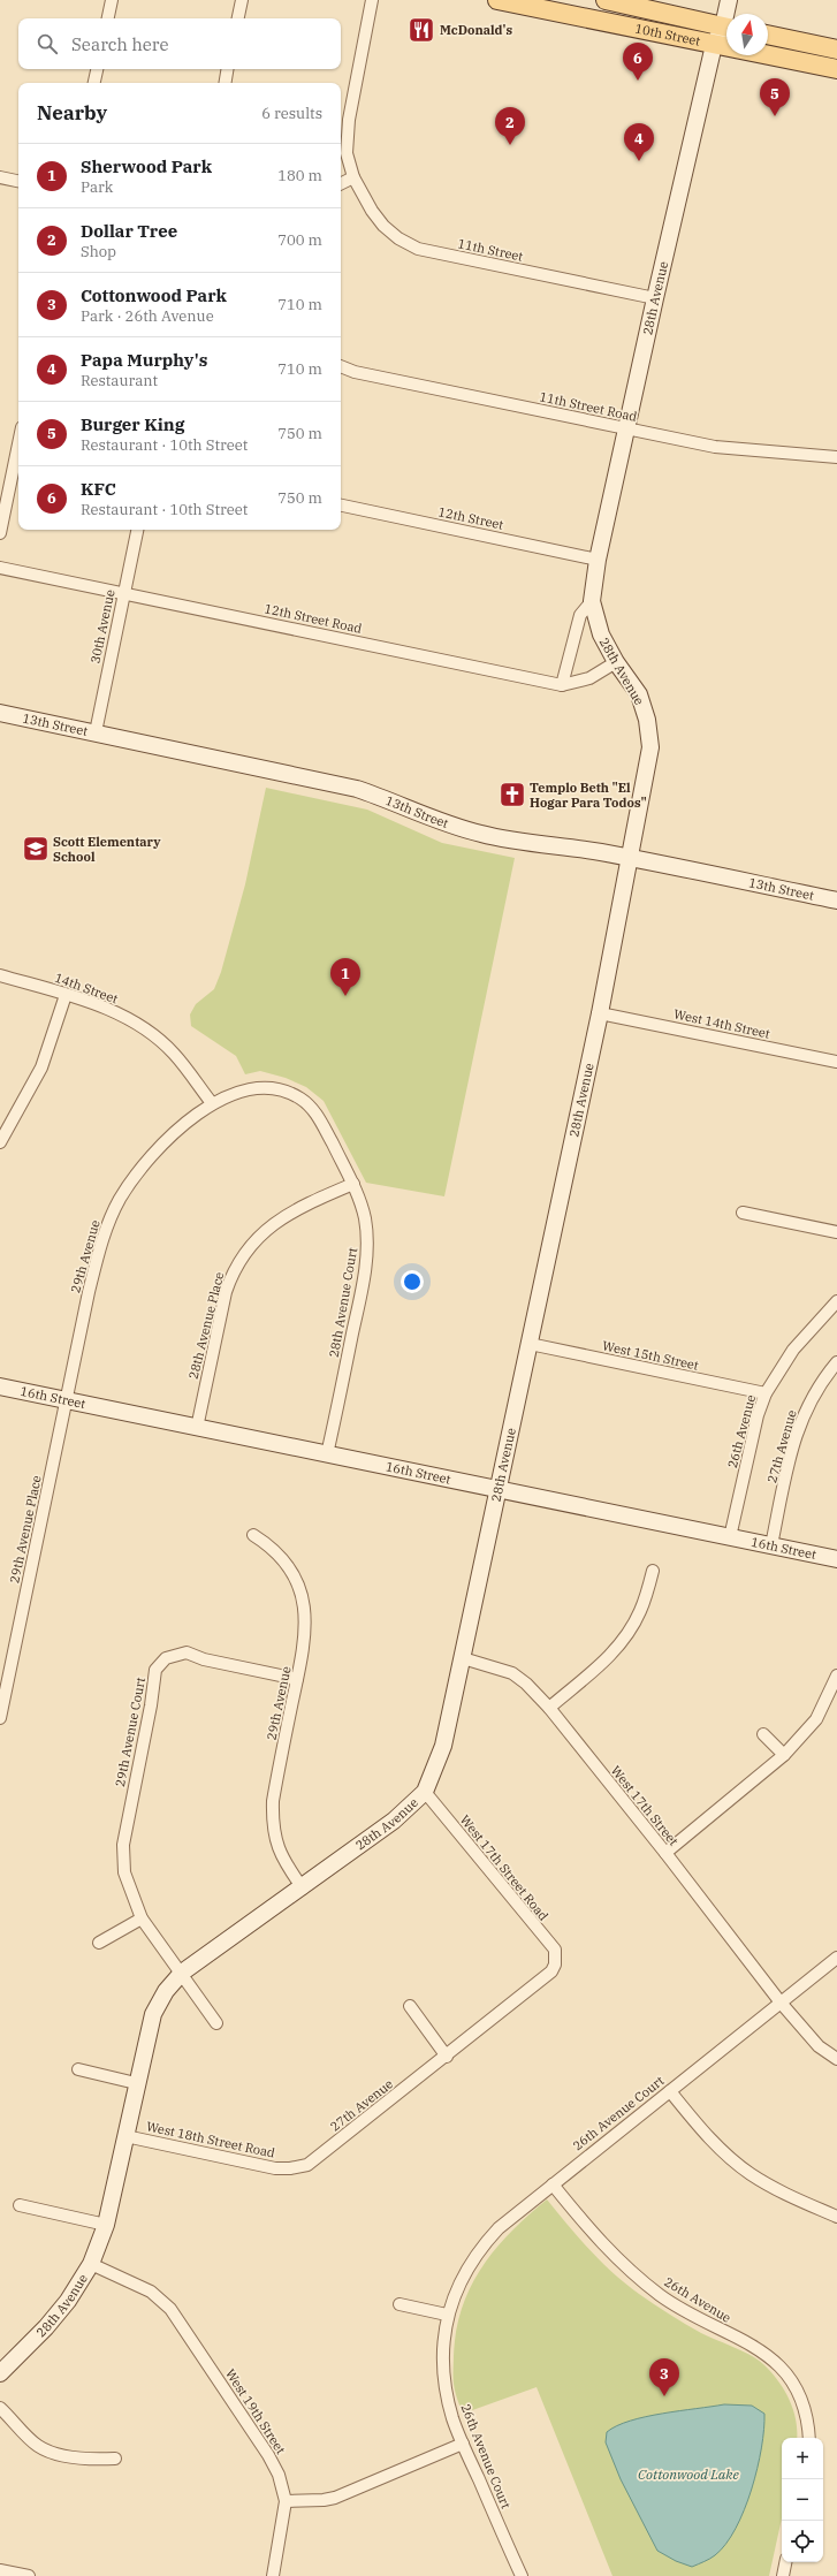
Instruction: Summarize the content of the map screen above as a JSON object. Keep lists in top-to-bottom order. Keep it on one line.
{"streets":{"main road":["10th Street"],"street":["11th Street","28th Avenue","11th Street Road","12th Street","12th Street Road","30th Avenue","13th Street","14th Street","West 14th Street","29th Avenue","28th Avenue Court","28th Avenue Place","West 15th Street","16th Street","26th Avenue","27th Avenue","29th Avenue Place","29th Avenue Court","West 17th Street","West 17th Street Road","26th Avenue Court","West 18th Street Road","West 19th Street"]},"crossings":[["10th Street","28th Avenue"],["11th Street","28th Avenue"],["28th Avenue","11th Street Road"],["28th Avenue","12th Street"],["28th Avenue","12th Street Road"],["28th Avenue","13th Street"],["28th Avenue","West 14th Street"],["28th Avenue","29th Avenue"],["28th Avenue","West 15th Street"],["28th Avenue","16th Street"],["28th Avenue","29th Avenue Court"],["28th Avenue","West 17th Street"],["28th Avenue","West 17th Street Road"],["28th Avenue","West 18th Street Road"],["28th Avenue","West 19th Street"],["12th Street Road","30th Avenue"],["30th Avenue","13th Street"],["14th Street","29th Avenue"],["14th Street","28th Avenue Court"],["29th Avenue","28th Avenue Court"],["29th Avenue","16th Street"],["29th Avenue","29th Avenue Place"],["29th Avenue","29th Avenue Court"],["28th Avenue Court","28th Avenue Place"],["28th Avenue Court","16th Street"],["28th Avenue Place","16th Street"],["West 15th Street","26th Avenue"],["16th Street","26th Avenue"],["16th Street","27th Avenue"],["16th Street","29th Avenue Place"],["26th Avenue","26th Avenue Court"],["27th Avenue","West 17th Street Road"],["27th Avenue","West 18th Street Road"],["West 17th Street","26th Avenue Court"]],"water":["Cottonwood Lake"],"places":{"restaurant":["McDonald's"],"church":["Templo Beth \"El Hogar Para Todos\""],"school or university":["Scott Elementary School"]},"north":"top","page":{"search":"Search here","pins":["6","5","2","4","1","3"],"heading":["Nearby","6 results"],"list":[{"mark":"1","name":"Sherwood Park","note":"Park","value":"180 m"},{"mark":"2","name":"Dollar Tree","note":"Shop","value":"700 m"},{"mark":"3","name":"Cottonwood Park","note":"Park · 26th Avenue","value":"710 m"},{"mark":"4","name":"Papa Murphy's","note":"Restaurant","value":"710 m"},{"mark":"5","name":"Burger King","note":"Restaurant · 10th Street","value":"750 m"},{"mark":"6","name":"KFC","note":"Restaurant · 10th Street","value":"750 m"}],"map_buttons":["+","−"]}}
